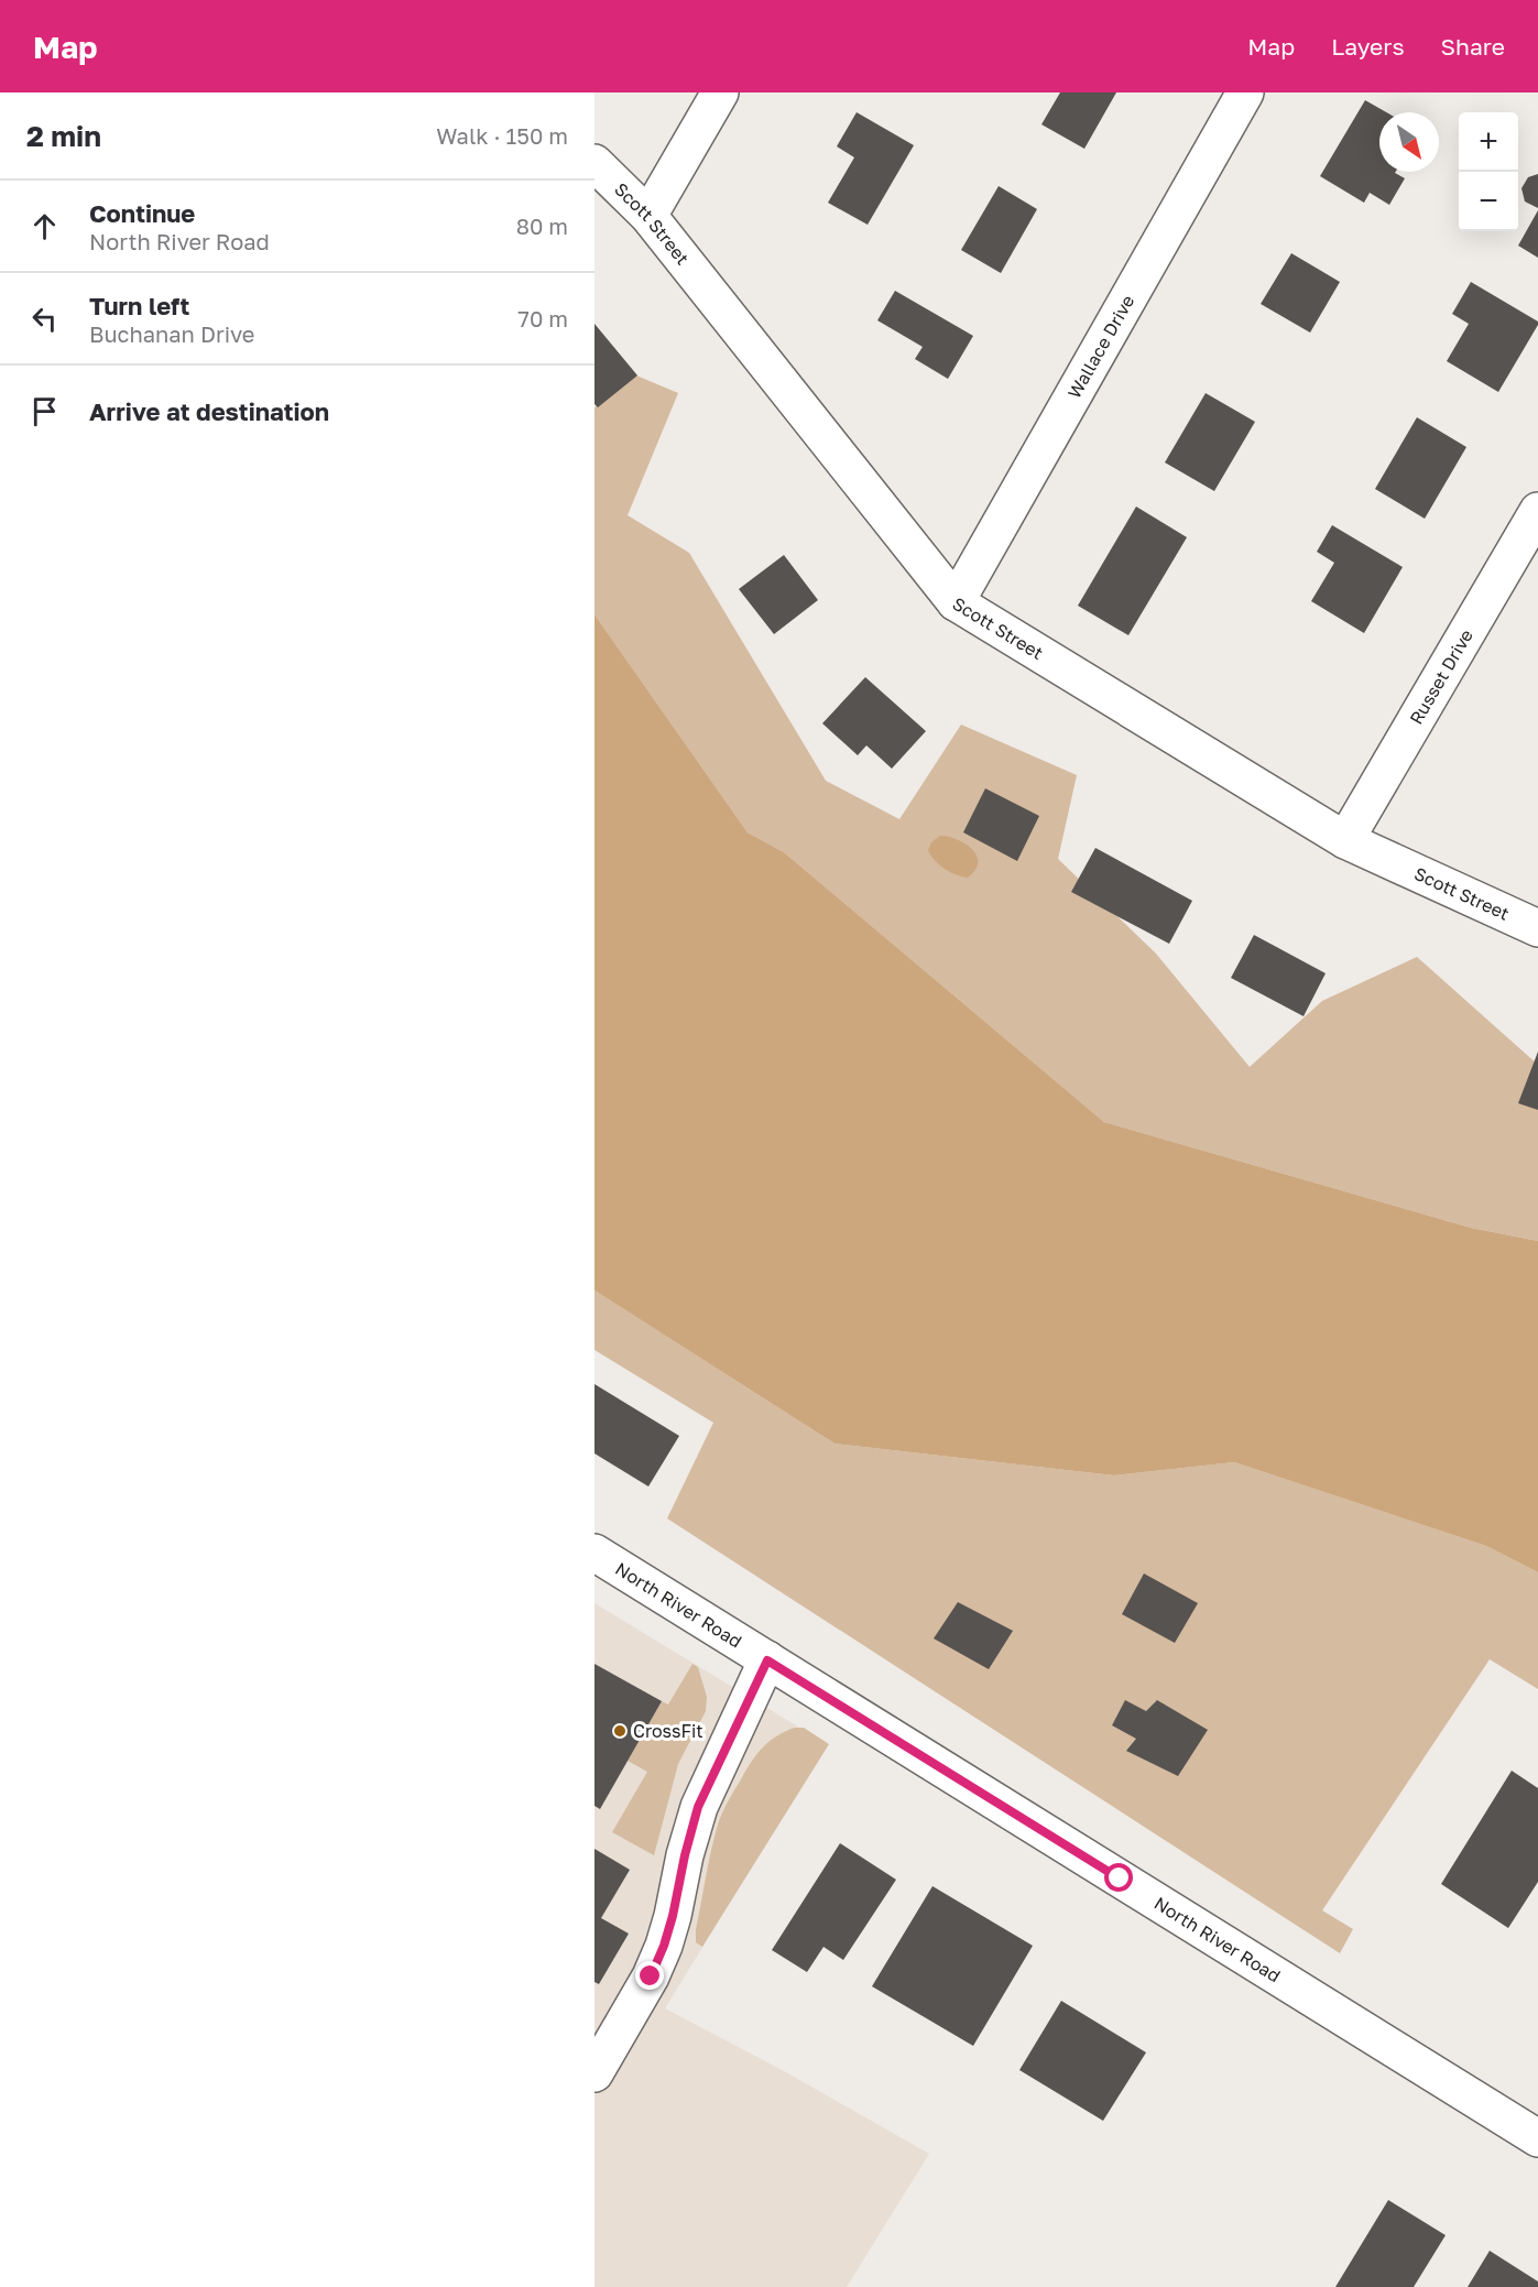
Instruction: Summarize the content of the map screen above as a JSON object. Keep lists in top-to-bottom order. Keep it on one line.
{"streets":{"street":["Scott Street","Wallace Drive","Russet Drive","North River Road"]},"crossings":[["Scott Street","Wallace Drive"],["Scott Street","Russet Drive"]],"places":["CrossFit"],"north":"bottom right","page":{"header":"Map","nav":["Map","Layers","Share"],"heading":["2 min","Walk · 150 m"],"map_buttons":["+","−"],"list":[["Continue","North River Road","80 m"],["Turn left","Buchanan Drive","70 m"],"Arrive at destination"]}}
